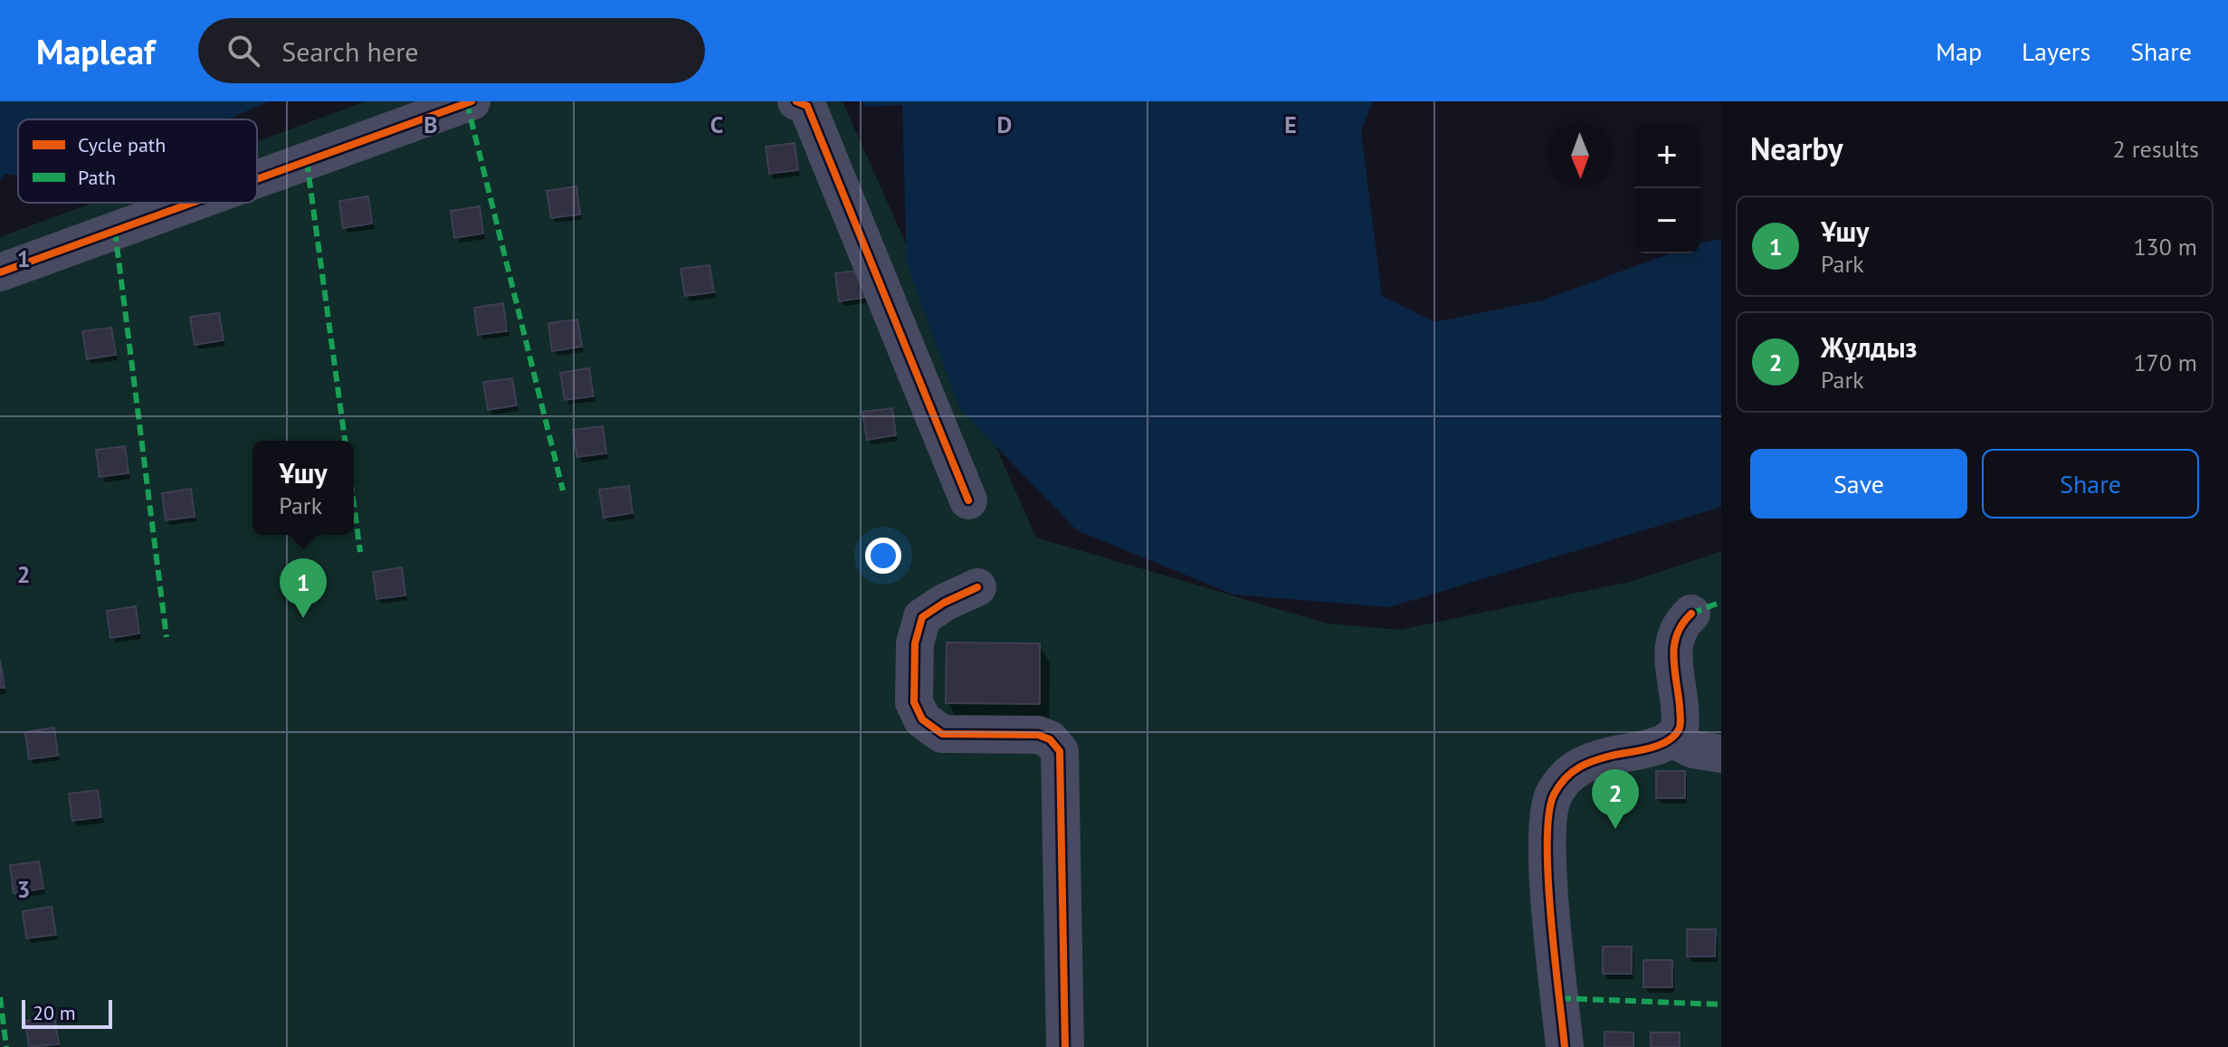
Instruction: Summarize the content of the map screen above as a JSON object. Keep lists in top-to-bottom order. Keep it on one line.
{"legend":["Cycle path","Path"],"scale_bar":"20 m","north":"bottom","page":{"header":"Mapleaf","search":"Search here","nav":["Map","Layers","Share"],"heading":["Nearby","2 results"],"map_buttons":["+","−"],"list":[{"mark":"1","name":"Ұшу","note":"Park","value":"130 m"},{"mark":"2","name":"Жұлдыз","note":"Park","value":"170 m"}],"buttons":["Save","Share"],"popup":["Ұшу","Park"],"pins":["1","2"],"scale":"20 m"},"grid":{"columns":["B","C","D","E"],"rows":["1","2","3"]}}
